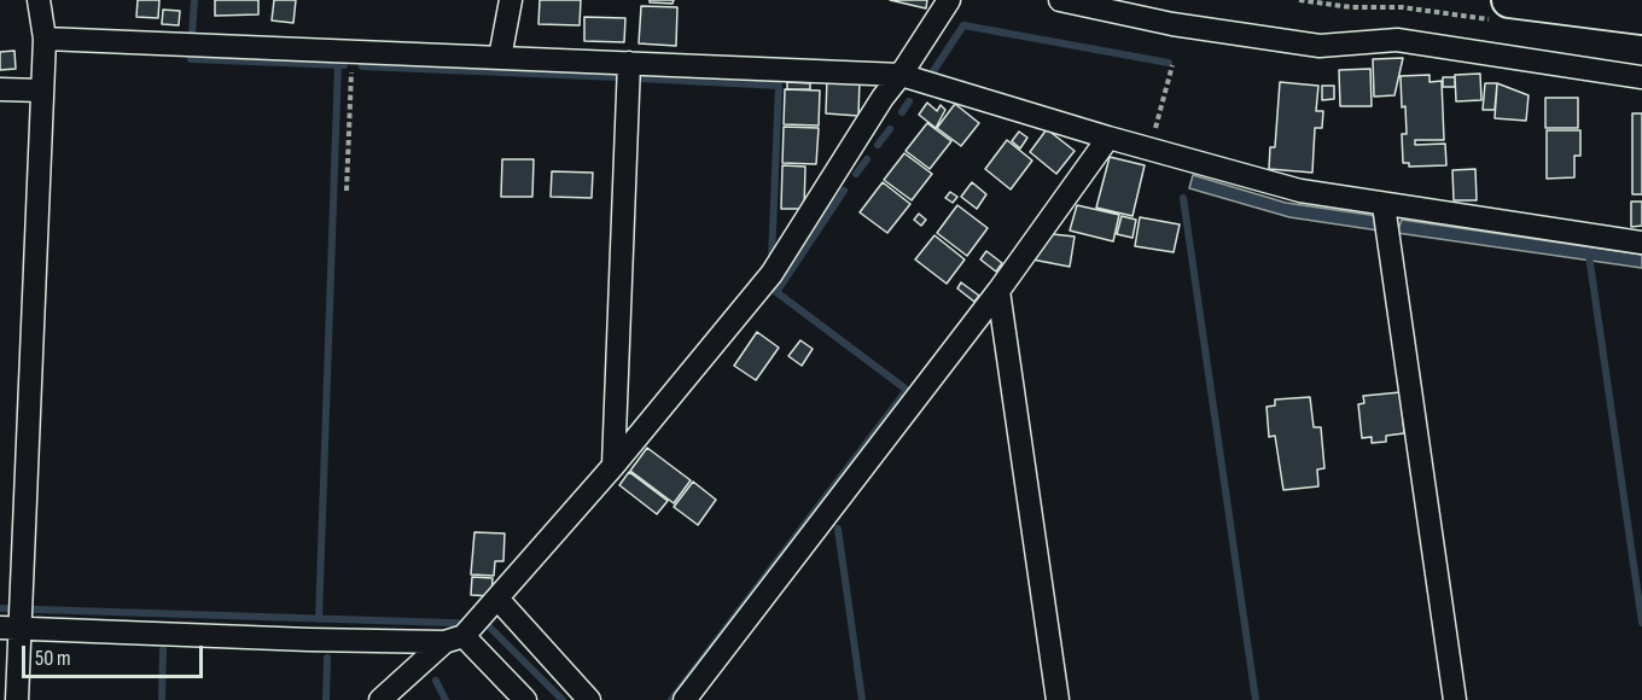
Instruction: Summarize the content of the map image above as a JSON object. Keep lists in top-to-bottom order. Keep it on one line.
{"scale_bar":"50 m"}
